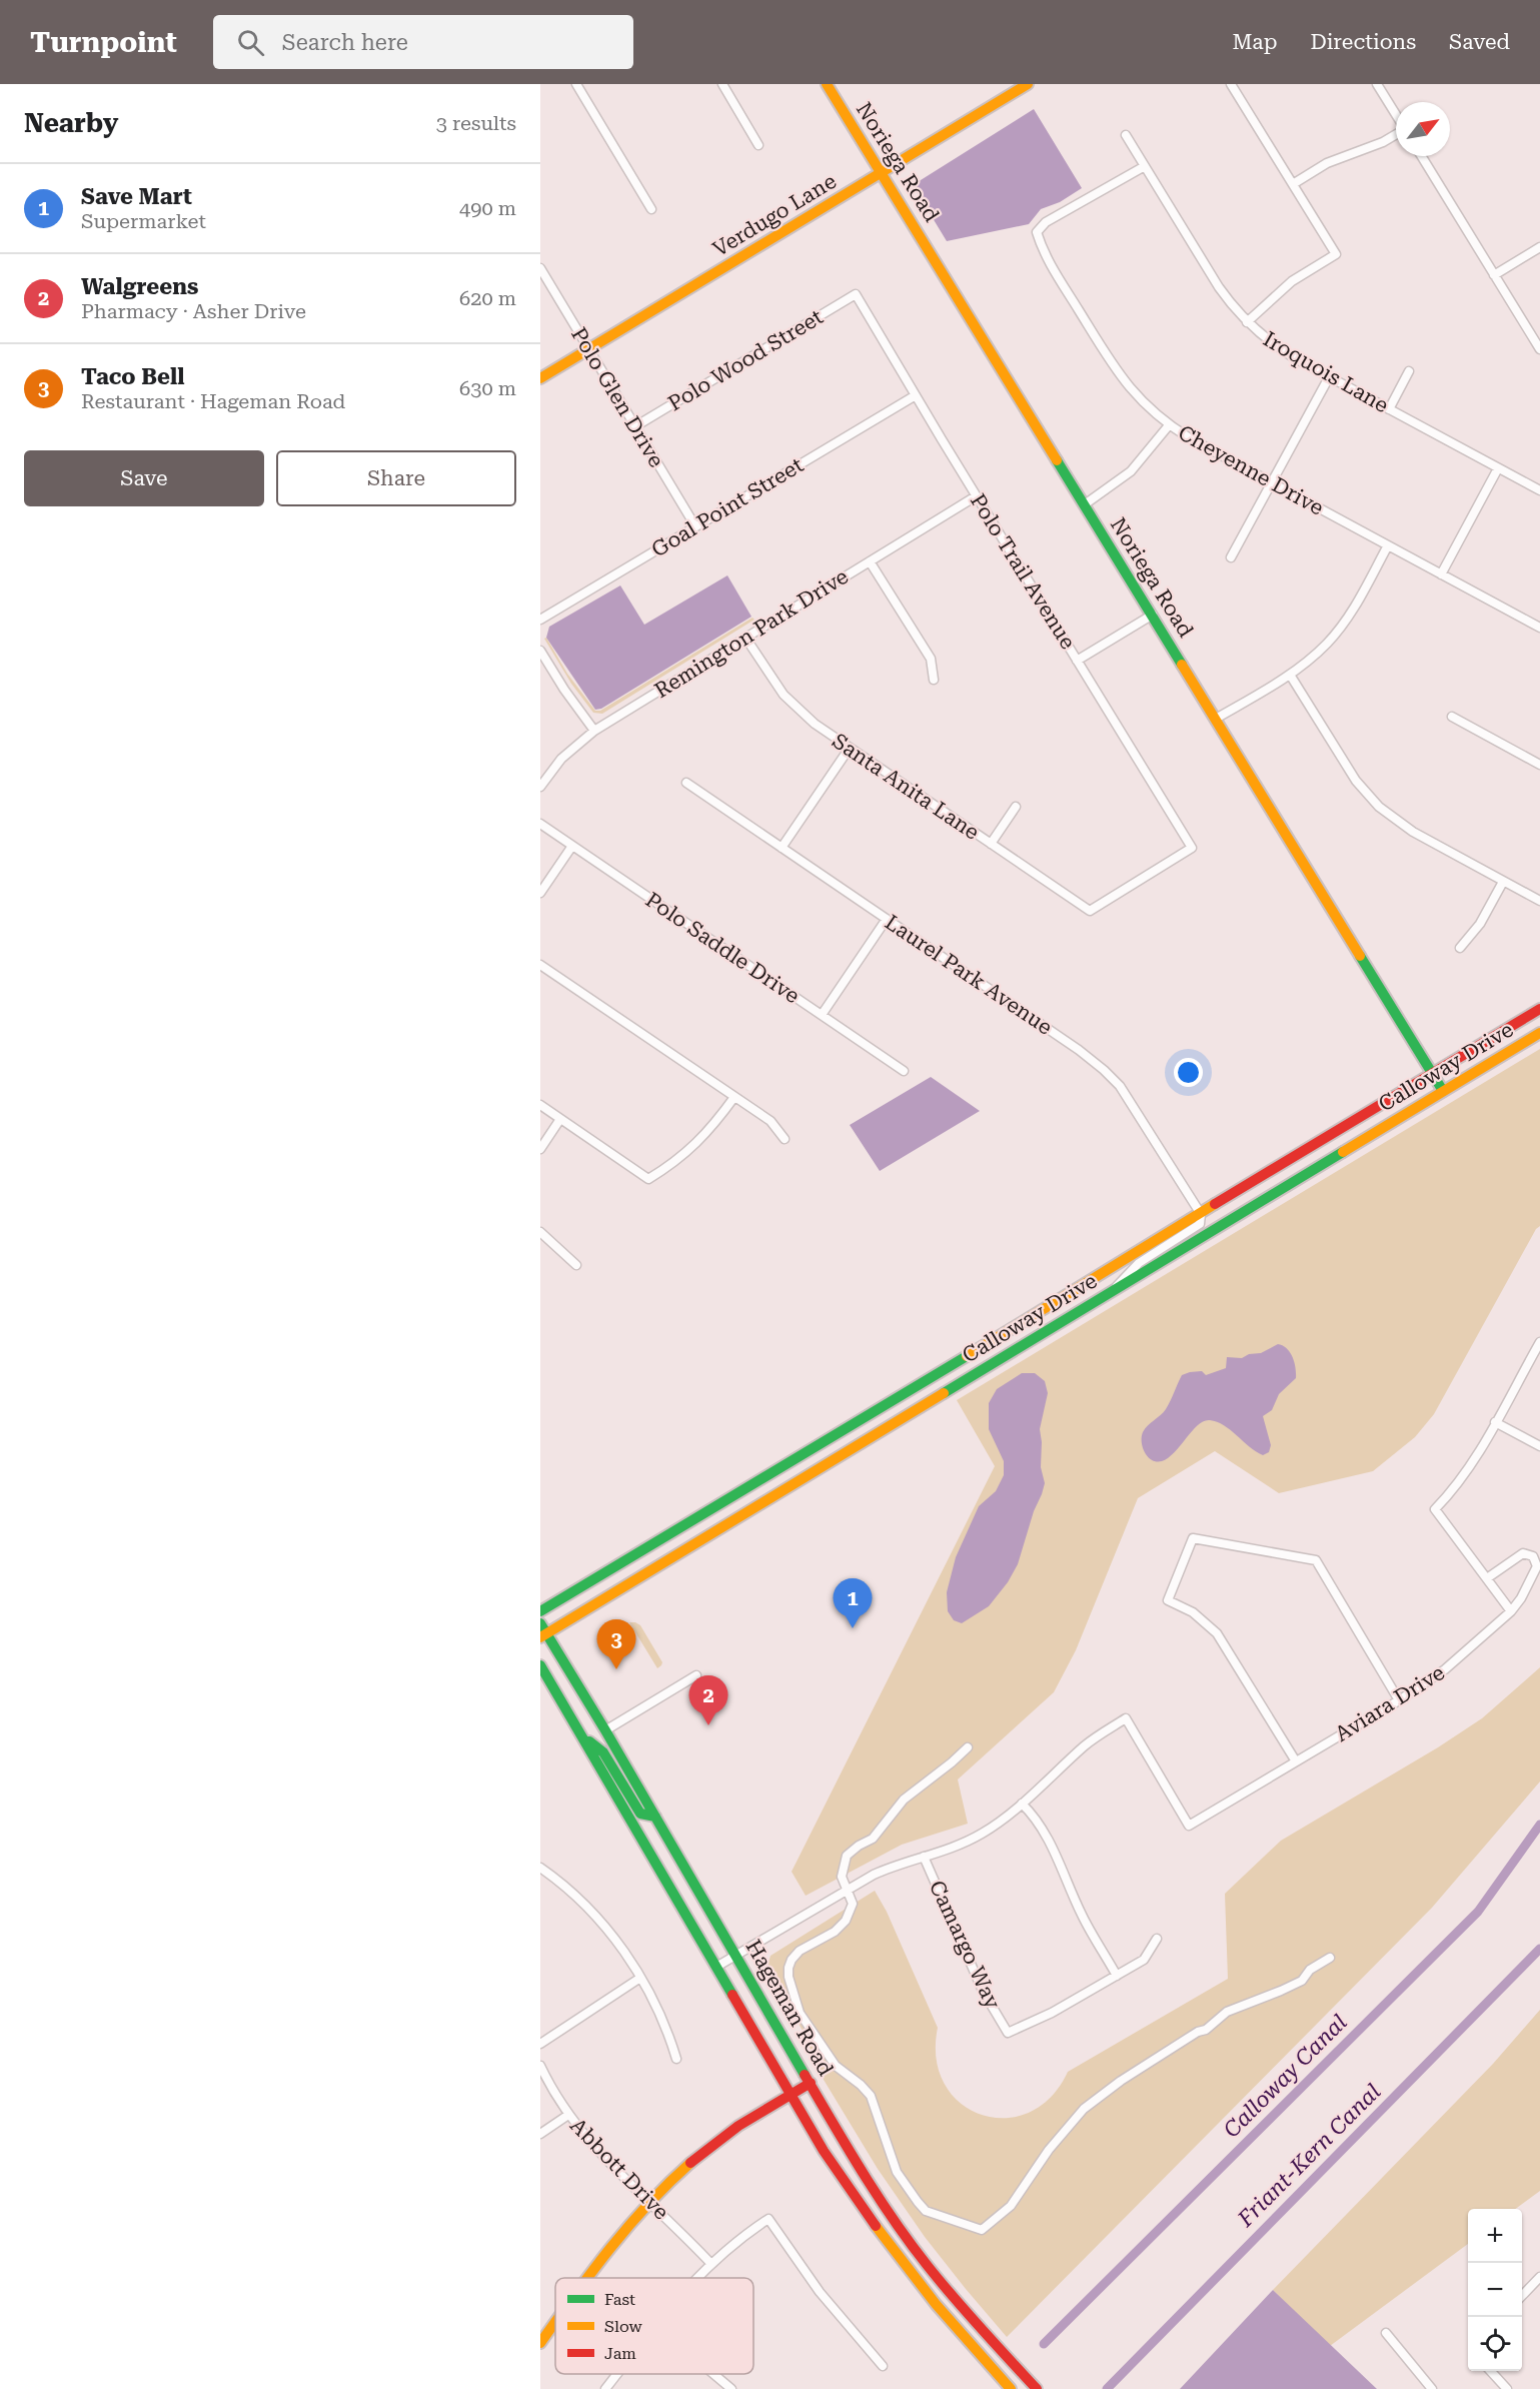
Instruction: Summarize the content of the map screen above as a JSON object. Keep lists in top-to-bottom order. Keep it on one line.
{"streets":{"main road":["Noriega Road","Verdugo Lane","Calloway Drive","Hageman Road"],"street":["Polo Wood Street","Iroquois Lane","Polo Glen Drive","Cheyenne Drive","Goal Point Street","Polo Trail Avenue","Remington Park Drive","Santa Anita Lane","Polo Saddle Drive","Laurel Park Avenue","Aviara Drive","Camargo Way","Abbott Drive"]},"crossings":[["Noriega Road","Verdugo Lane"],["Noriega Road","Calloway Drive"],["Verdugo Lane","Polo Glen Drive"],["Polo Wood Street","Polo Glen Drive"],["Polo Wood Street","Polo Trail Avenue"],["Iroquois Lane","Cheyenne Drive"],["Polo Glen Drive","Goal Point Street"],["Goal Point Street","Polo Trail Avenue"],["Polo Trail Avenue","Remington Park Drive"],["Polo Trail Avenue","Santa Anita Lane"],["Remington Park Drive","Santa Anita Lane"],["Laurel Park Avenue","Calloway Drive"],["Calloway Drive","Hageman Road"]],"water":["Calloway Canal","Friant-Kern Canal"],"legend":["Fast","Slow","Jam"],"north":"top right","page":{"header":"Turnpoint","search":"Search here","nav":["Map","Directions","Saved"],"heading":["Nearby","3 results"],"list":[{"mark":"1","name":"Save Mart","note":"Supermarket","value":"490 m"},{"mark":"2","name":"Walgreens","note":"Pharmacy · Asher Drive","value":"620 m"},{"mark":"3","name":"Taco Bell","note":"Restaurant · Hageman Road","value":"630 m"}],"buttons":["Save","Share"],"pins":["1","3","2"],"map_buttons":["+","−"]}}
